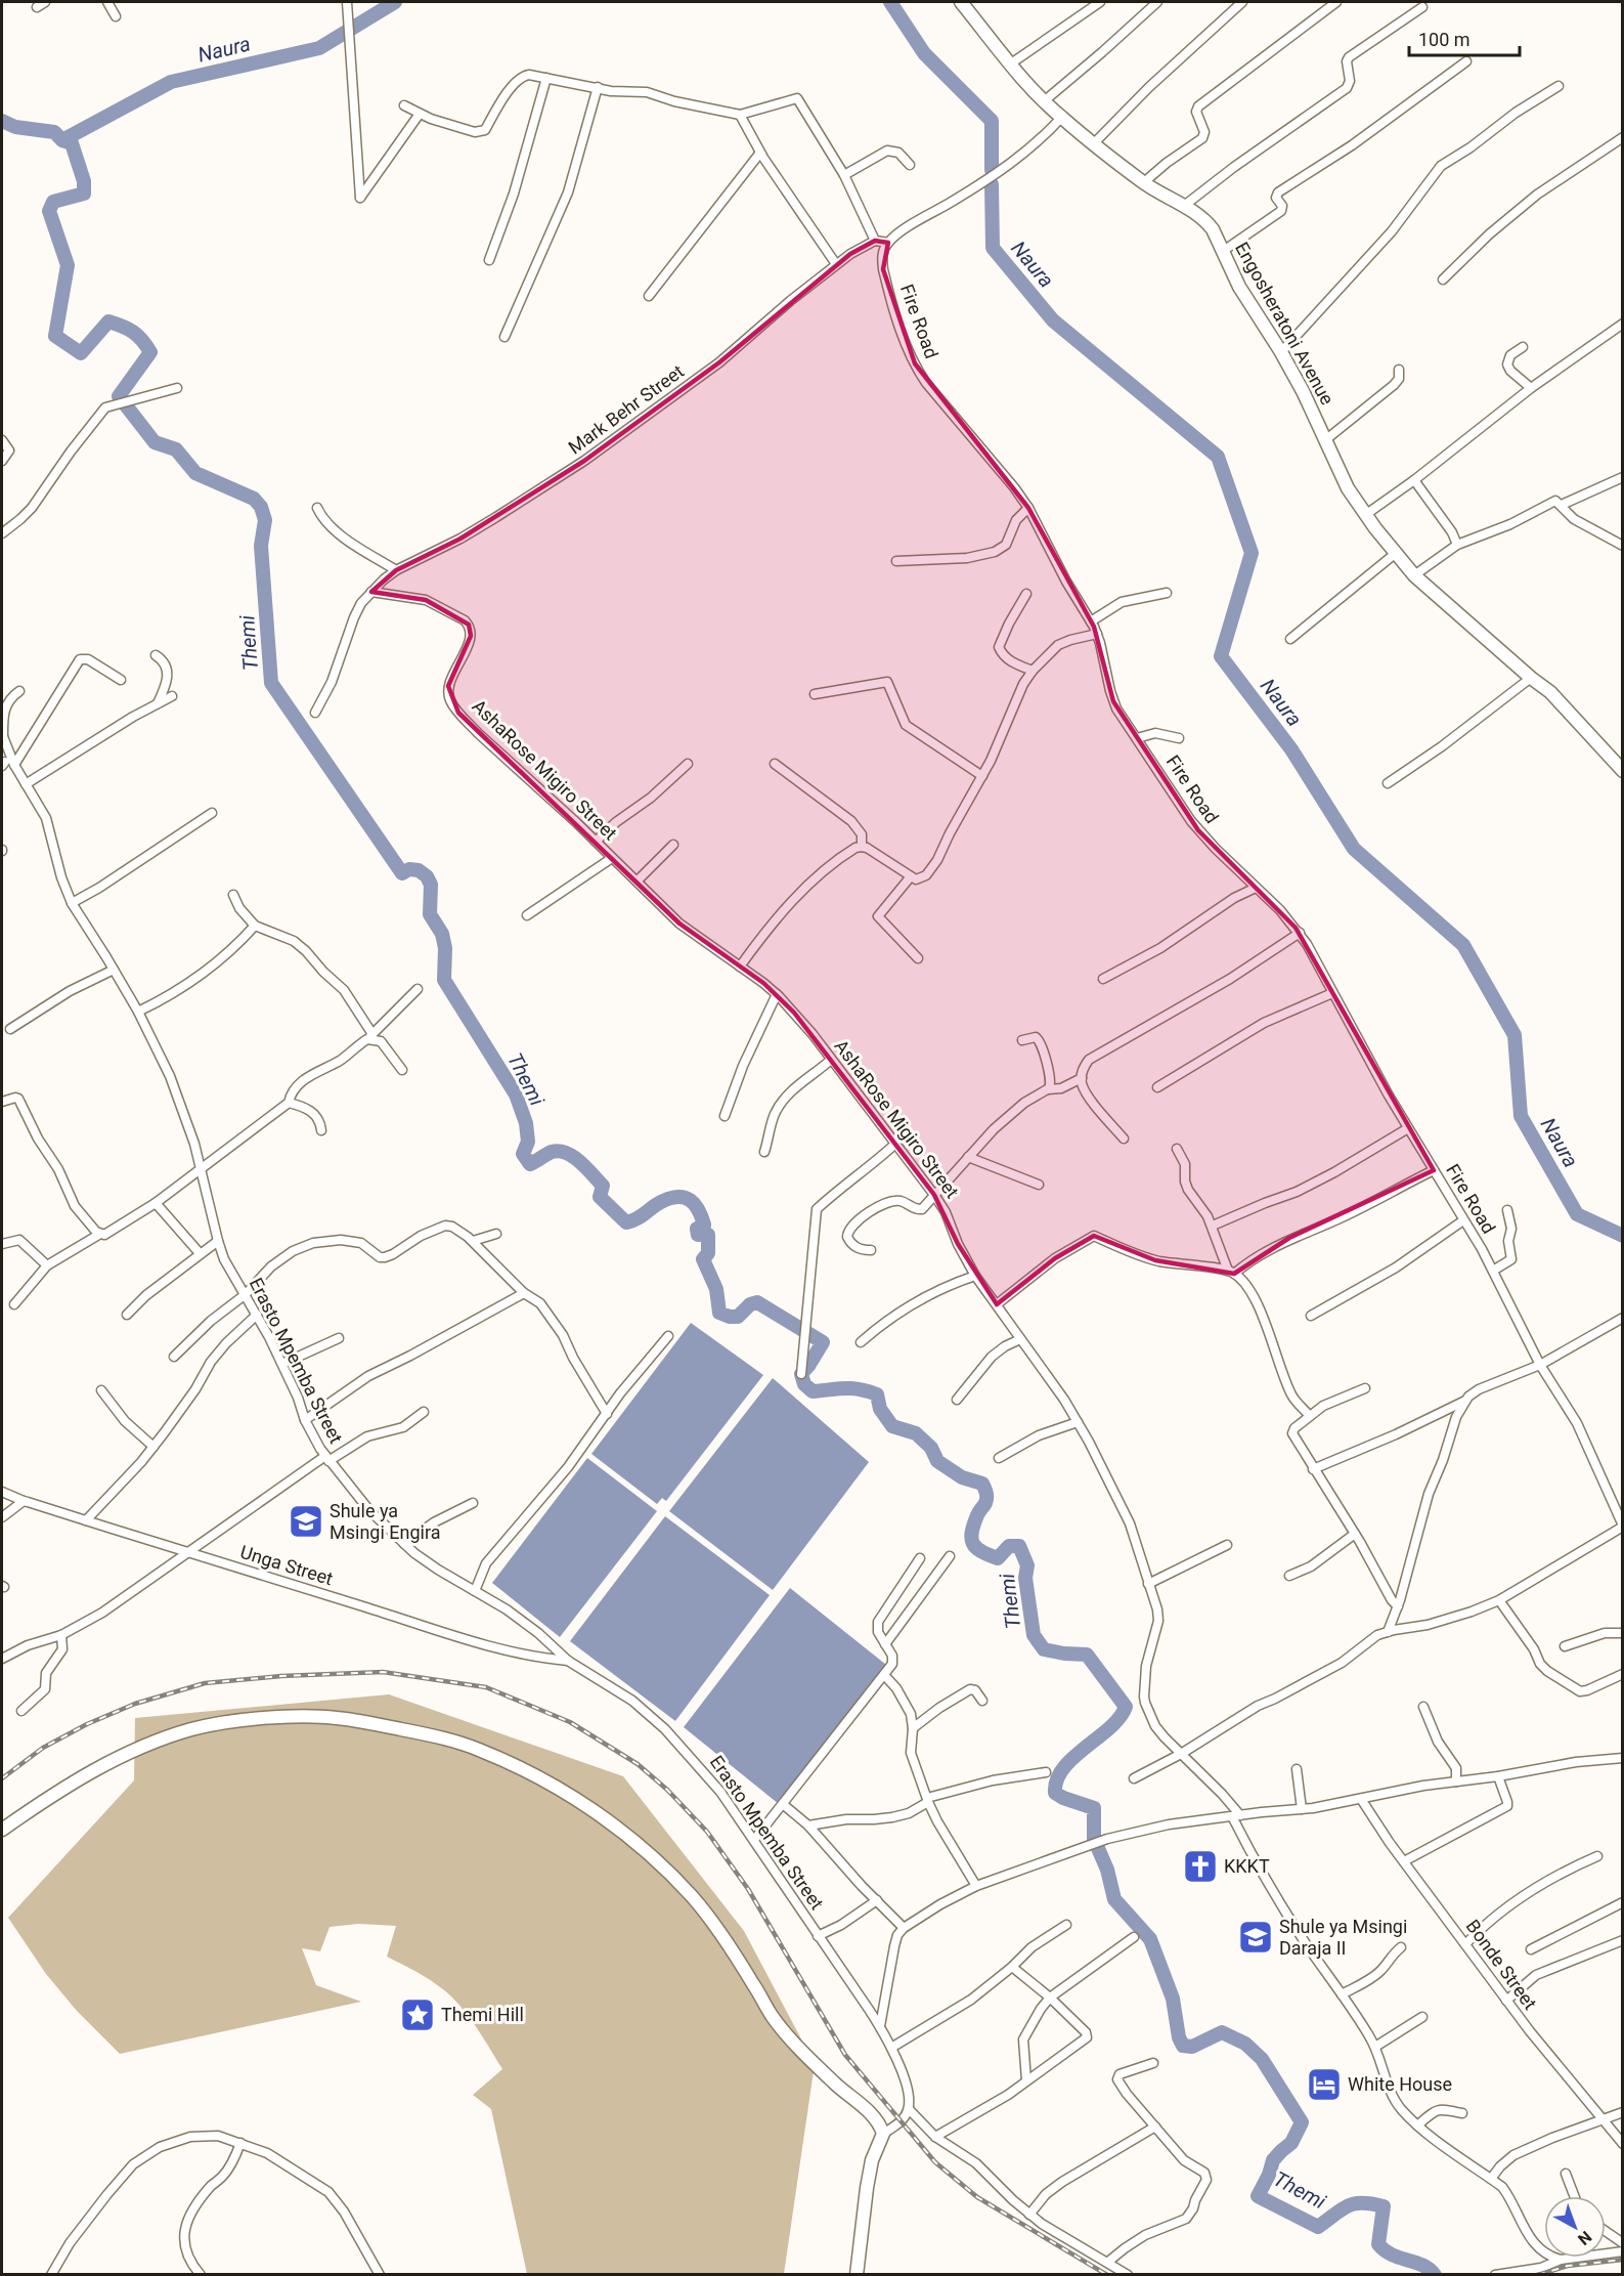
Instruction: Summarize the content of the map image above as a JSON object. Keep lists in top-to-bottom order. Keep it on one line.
{"streets":{"street":["Fire Road","Engosheratoni Avenue","Mark Behr Street","AshaRose Migiro Street","Erasto Mpemba Street","Unga Street","Bonde Street"]},"crossings":[["Mark Behr Street","AshaRose Migiro Street"],["Erasto Mpemba Street","Unga Street"]],"water":["Naura","Themi"],"places":{"school or university":["Shule ya Msingi Engira","Shule ya Msingi Daraja II"],"church":["KKKT"],"place":["Themi Hill"],"hotel":["White House"]},"scale_bar":"100 m","north":"bottom right"}
